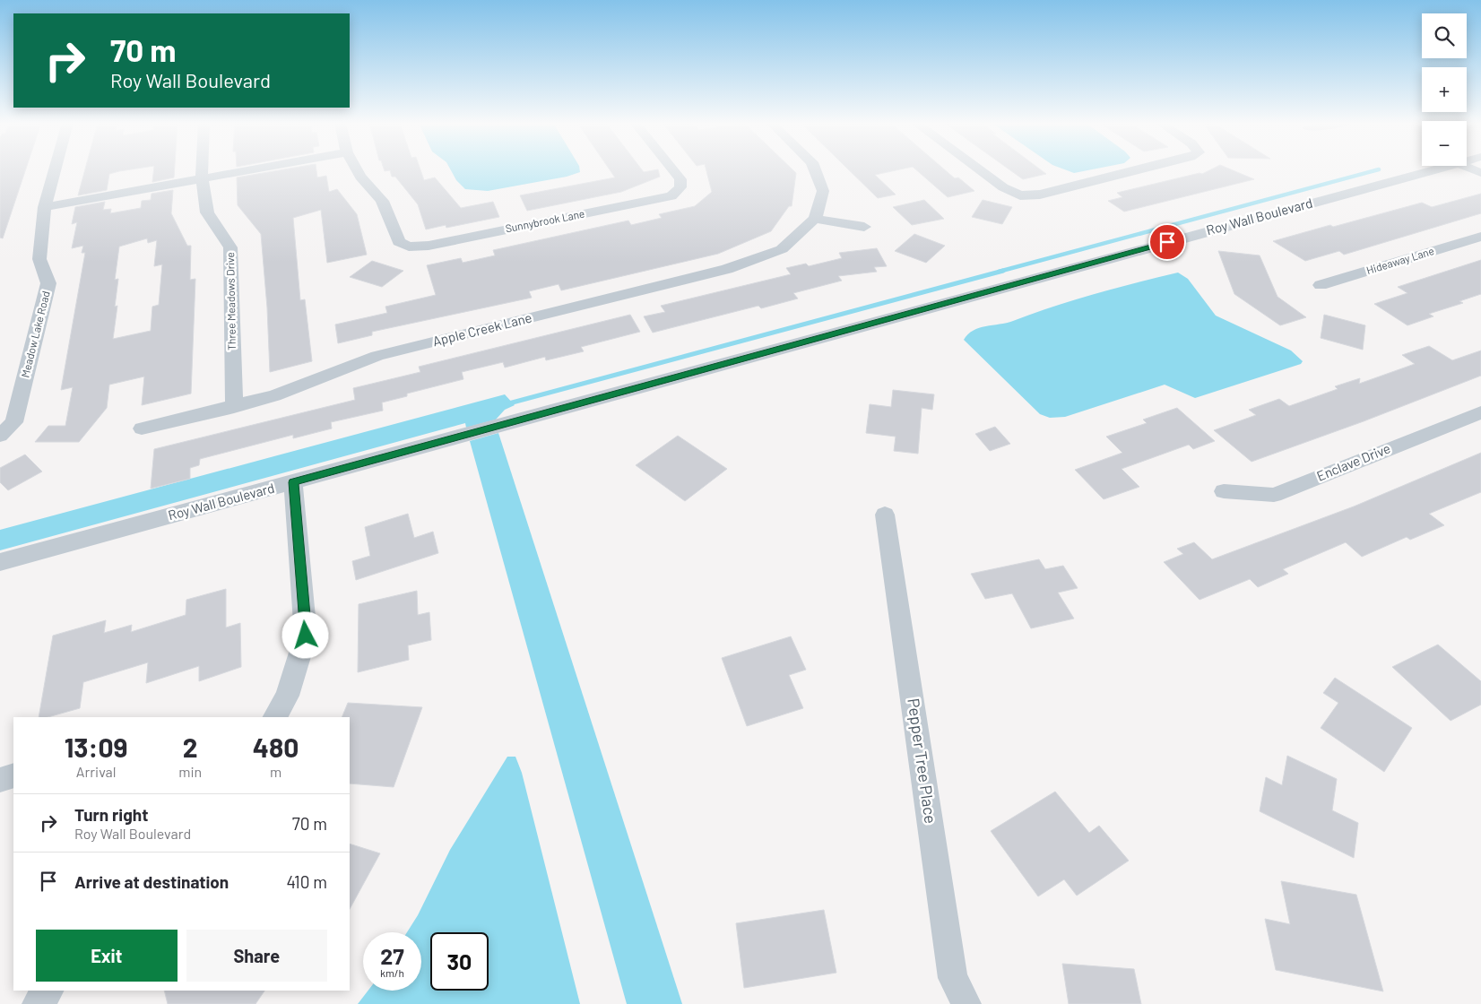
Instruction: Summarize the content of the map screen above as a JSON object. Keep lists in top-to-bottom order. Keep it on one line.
{"streets":{"street":["Roy Wall Boulevard","Sunnybrook Lane","Hideaway Lane","Three Meadows Drive","Apple Creek Lane","Meadow Lake Road","Enclave Drive","Pepper Tree Place"]},"crossings":[["Three Meadows Drive","Apple Creek Lane"]],"page":{"map_buttons":["+","−"],"turn":["70 m","Roy Wall Boulevard"],"eta":["13:09","Arrival","2","min","480","m"],"list":[{"name":"Turn right","note":"Roy Wall Boulevard","value":"70 m"},{"name":"Arrive at destination","value":"410 m"}],"buttons":["Exit","Share"],"speed":"27 km/h","limit":"30"}}
